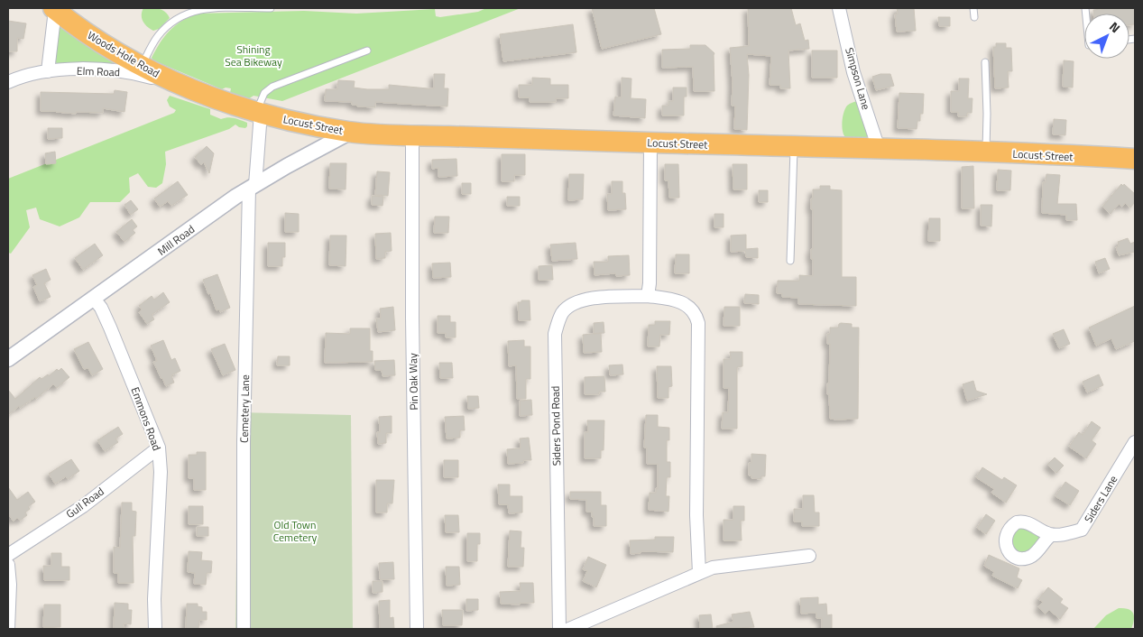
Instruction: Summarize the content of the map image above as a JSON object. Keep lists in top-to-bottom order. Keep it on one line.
{"streets":{"highway":["Woods Hole Road","Locust Street"],"street":["Elm Road","Simpson Lane","Mill Road","Pin Oak Way","Cemetery Lane","Emmons Road","Siders Pond Road","Siders Lane","Gull Road"]},"crossings":[["Woods Hole Road","Elm Road"],["Woods Hole Road","Locust Street"],["Simpson Lane","Locust Street"],["Locust Street","Mill Road"],["Locust Street","Pin Oak Way"],["Locust Street","Cemetery Lane"],["Mill Road","Cemetery Lane"],["Mill Road","Emmons Road"],["Emmons Road","Gull Road"]],"parks":["Shining Sea Bikeway","Old Town Cemetery"],"north":"top right"}
